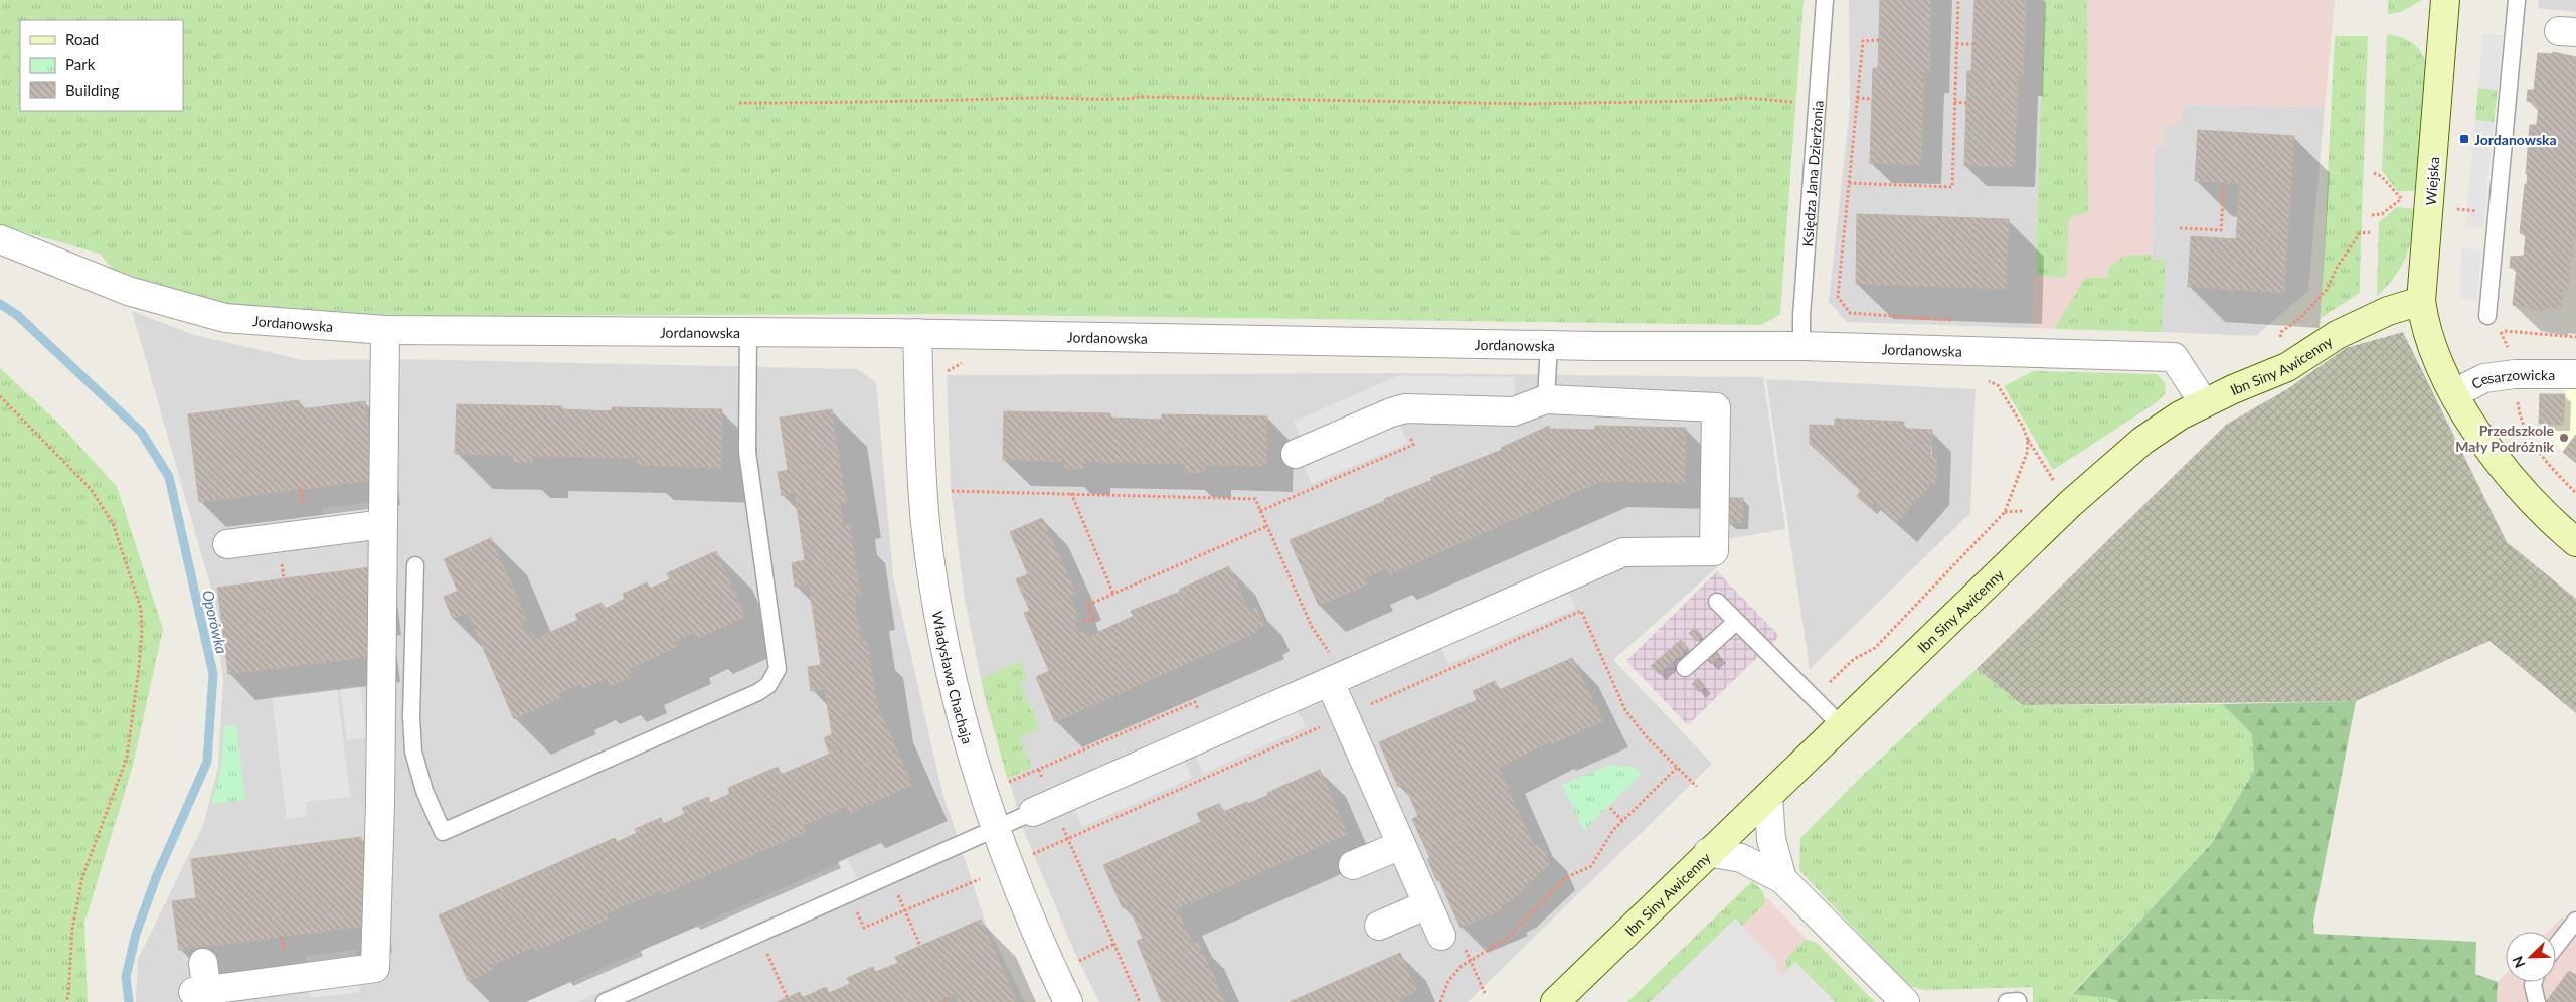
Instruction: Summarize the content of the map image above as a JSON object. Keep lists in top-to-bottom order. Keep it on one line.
{"streets":{"street":["Wiejska","Jordanowska","Ibn Siny Awicenny","Cesarzowicka","Władysława Chachaja"],"lane":["Księdza Jana Dzierżonia"]},"crossings":[["Księdza Jana Dzierżonia","Jordanowska"],["Wiejska","Ibn Siny Awicenny"],["Wiejska","Cesarzowicka"],["Jordanowska","Ibn Siny Awicenny"],["Jordanowska","Władysława Chachaja"]],"water":["Oporówka"],"places":{"transit":["Jordanowska"],"other":["Przedszkole Mały Podróżnik"]},"legend":["Road","Park","Building"],"north":"bottom left"}
